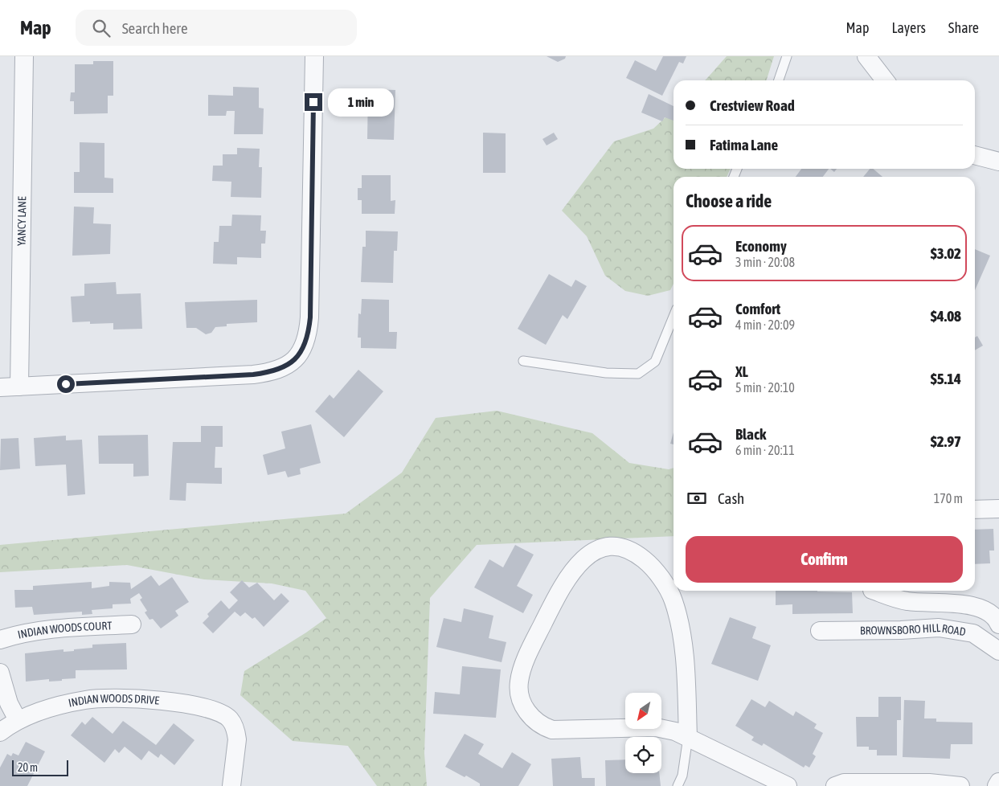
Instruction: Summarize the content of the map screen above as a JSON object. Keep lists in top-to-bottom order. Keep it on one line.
{"streets":{"street":["YANCY LANE","INDIAN WOODS COURT","BROWNSBORO HILL ROAD","INDIAN WOODS DRIVE"]},"scale_bar":"20 m","north":"bottom left","page":{"header":"Map","search":"Search here","nav":["Map","Layers","Share"],"banner":["Crestview Road","Fatima Lane"],"bubble":"1 min","heading":"Choose a ride","list":[{"name":"Economy","note":"3 min · 20:08","value":"$3.02"},{"name":"Comfort","note":"4 min · 20:09","value":"$4.08"},{"name":"XL","note":"5 min · 20:10","value":"$5.14"},{"name":"Black","note":"6 min · 20:11","value":"$2.97"}],"pay":["Cash","170 m"],"buttons":"Confirm","scale":"20 m"}}
